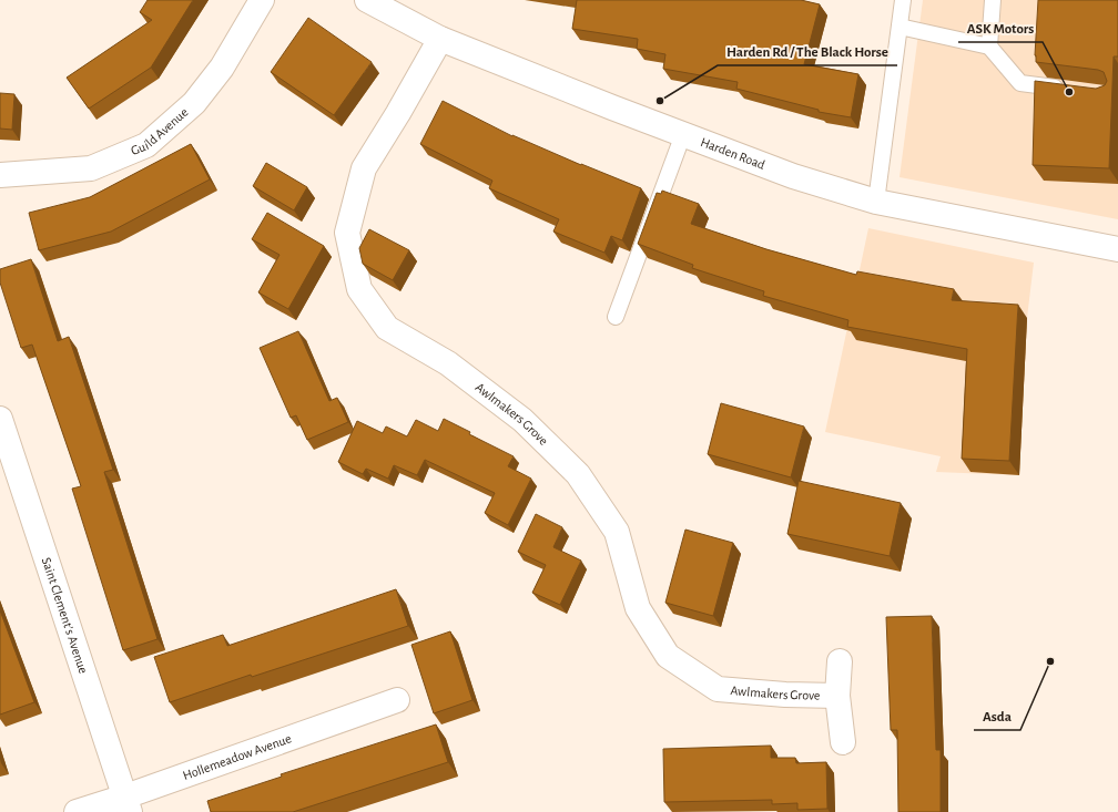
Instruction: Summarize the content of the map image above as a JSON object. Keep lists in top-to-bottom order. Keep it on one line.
{"streets":{"street":["Guild Avenue","Harden Road","Awlmakers Grove","Saint Clement's Avenue","Hollemeadow Avenue"]},"crossings":[["Harden Road","Awlmakers Grove"],["Saint Clement's Avenue","Hollemeadow Avenue"]],"places":["ASK Motors","Harden Rd / The Black Horse","Asda"]}
